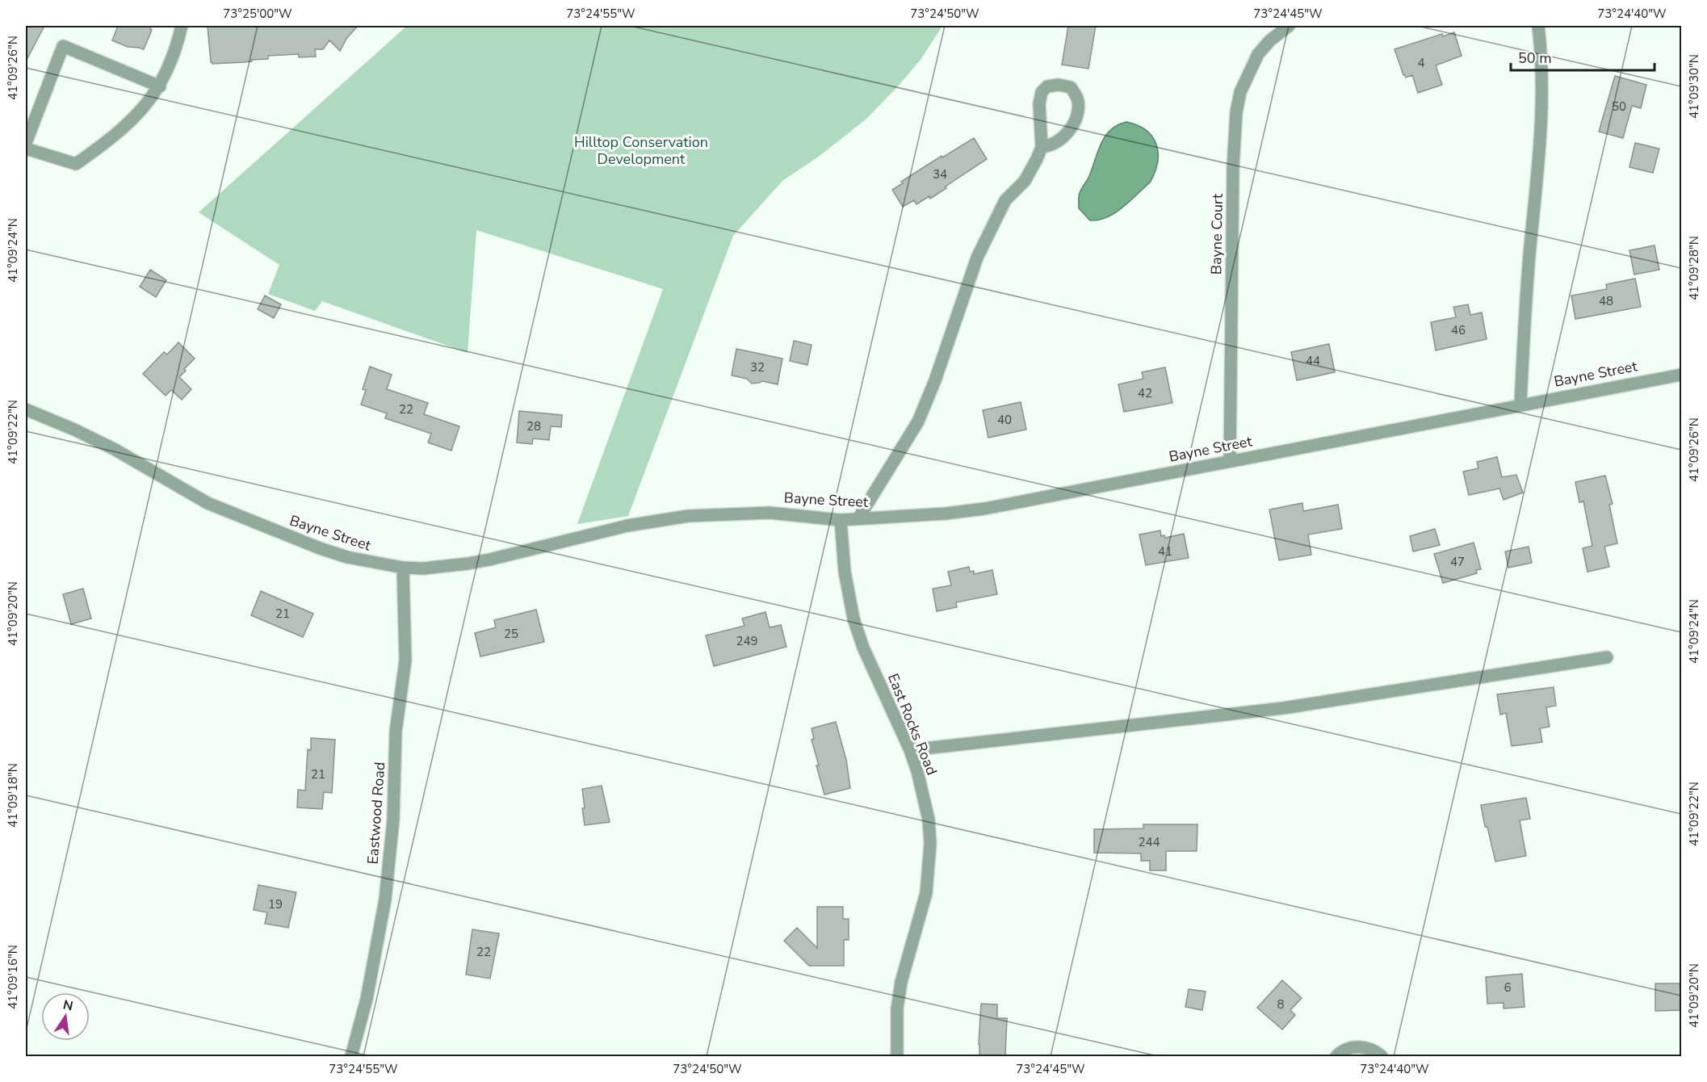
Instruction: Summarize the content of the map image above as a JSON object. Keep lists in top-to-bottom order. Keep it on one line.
{"streets":{"street":["Bayne Court","Bayne Street","East Rocks Road","Eastwood Road"]},"crossings":[["Bayne Court","Bayne Street"],["Bayne Street","East Rocks Road"],["Bayne Street","Eastwood Road"]],"parks":["Hilltop Conservation Development"],"house_numbers":["4","50","34","48","46","44","32","42","22","40","28","41","47","21","25","249","21","244","19","22","6","8"],"scale_bar":"50 m","north":"top","coordinates":["73°25'00\"W","73°24'55\"W","73°24'50\"W","73°24'45\"W","73°24'40\"W","41°09'26\"N","41°09'30\"N","41°09'24\"N","41°09'28\"N","41°09'22\"N","41°09'20\"N","41°09'18\"N","41°09'16\"N"]}
